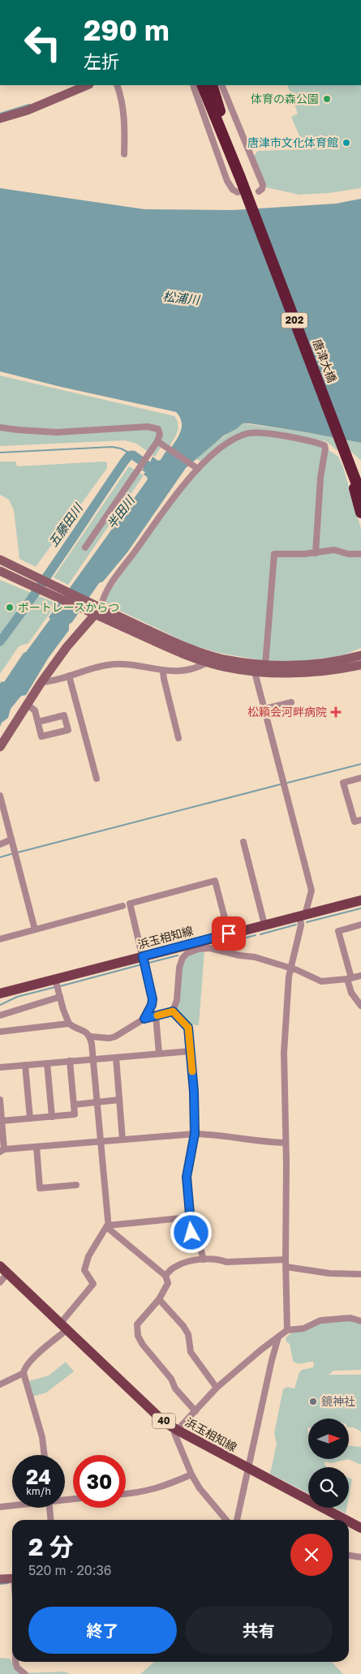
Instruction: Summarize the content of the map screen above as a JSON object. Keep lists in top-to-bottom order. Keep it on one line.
{"streets":{"highway":["202","唐津大橋"],"main road":["浜玉相知線","40"]},"crossings":[["202","唐津大橋"]],"water":["松浦川","半田川","五藤田川"],"places":{"other":["体育の森公園","唐津市文化体育館","ボートレースからつ","鏡神社"],"health":["松籟会河畔病院"]},"north":"right","page":{"turn":["290 m","左折"],"speed":"24 km/h","limit":"30","heading":["2 分","520 m · 20:36"],"buttons":["終了","共有"]}}
